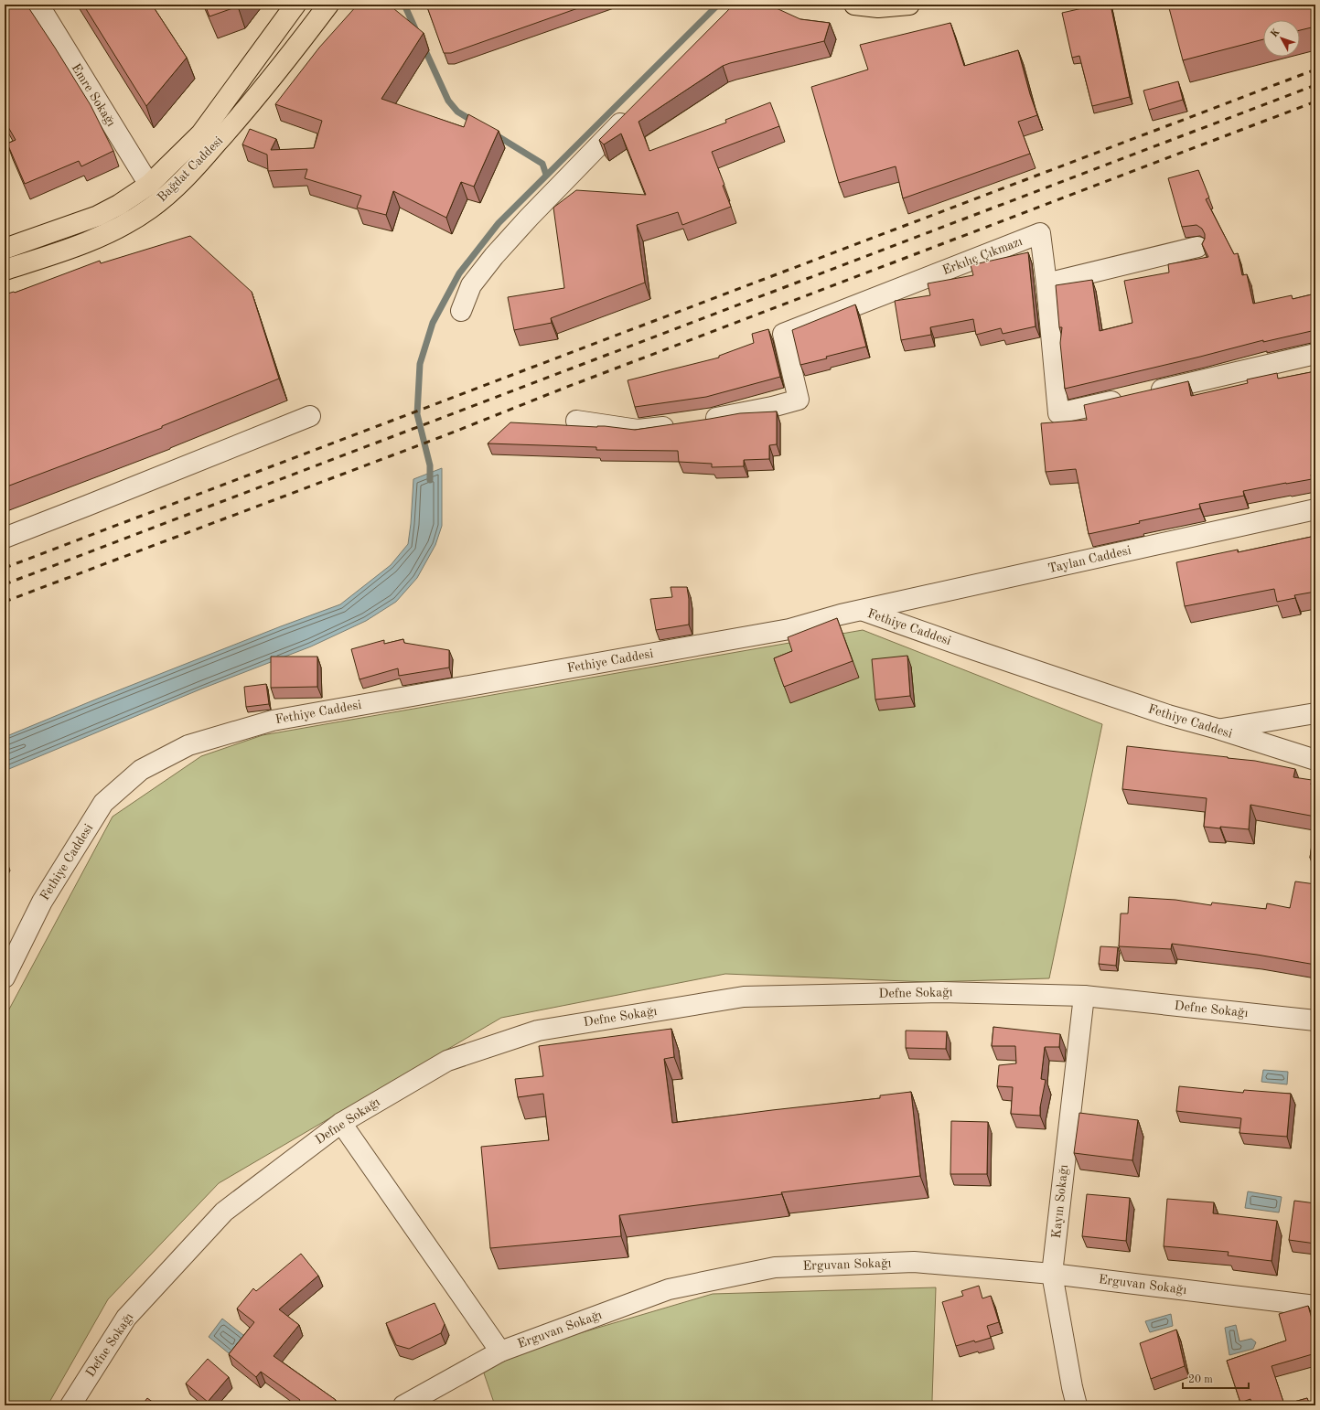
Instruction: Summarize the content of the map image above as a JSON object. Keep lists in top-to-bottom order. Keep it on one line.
{"streets":{"main road":["Bağdat Caddesi"],"street":["Emre Sokağı","Erkılıç Çıkmazı","Taylan Caddesi","Fethiye Caddesi","Defne Sokağı","Kayın Sokağı","Erguvan Sokağı"]},"crossings":[["Emre Sokağı","Bağdat Caddesi"],["Taylan Caddesi","Fethiye Caddesi"],["Defne Sokağı","Kayın Sokağı"],["Kayın Sokağı","Erguvan Sokağı"]],"scale_bar":"20 m","north":"top left"}
